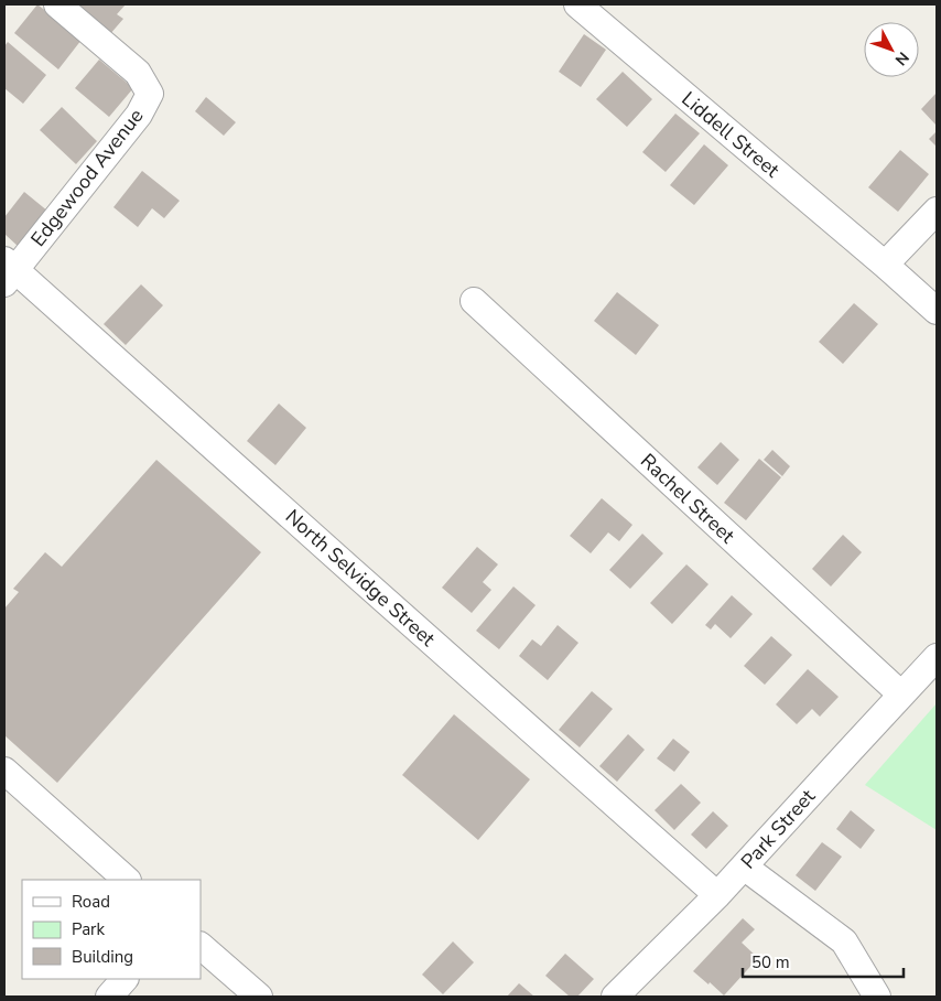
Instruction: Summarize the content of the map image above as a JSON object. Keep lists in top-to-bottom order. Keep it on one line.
{"streets":{"street":["Liddell Street","Edgewood Avenue","Rachel Street","North Selvidge Street","Park Street"]},"crossings":[["Edgewood Avenue","North Selvidge Street"],["Rachel Street","Park Street"],["North Selvidge Street","Park Street"]],"legend":["Road","Park","Building"],"scale_bar":"50 m","north":"bottom right"}
